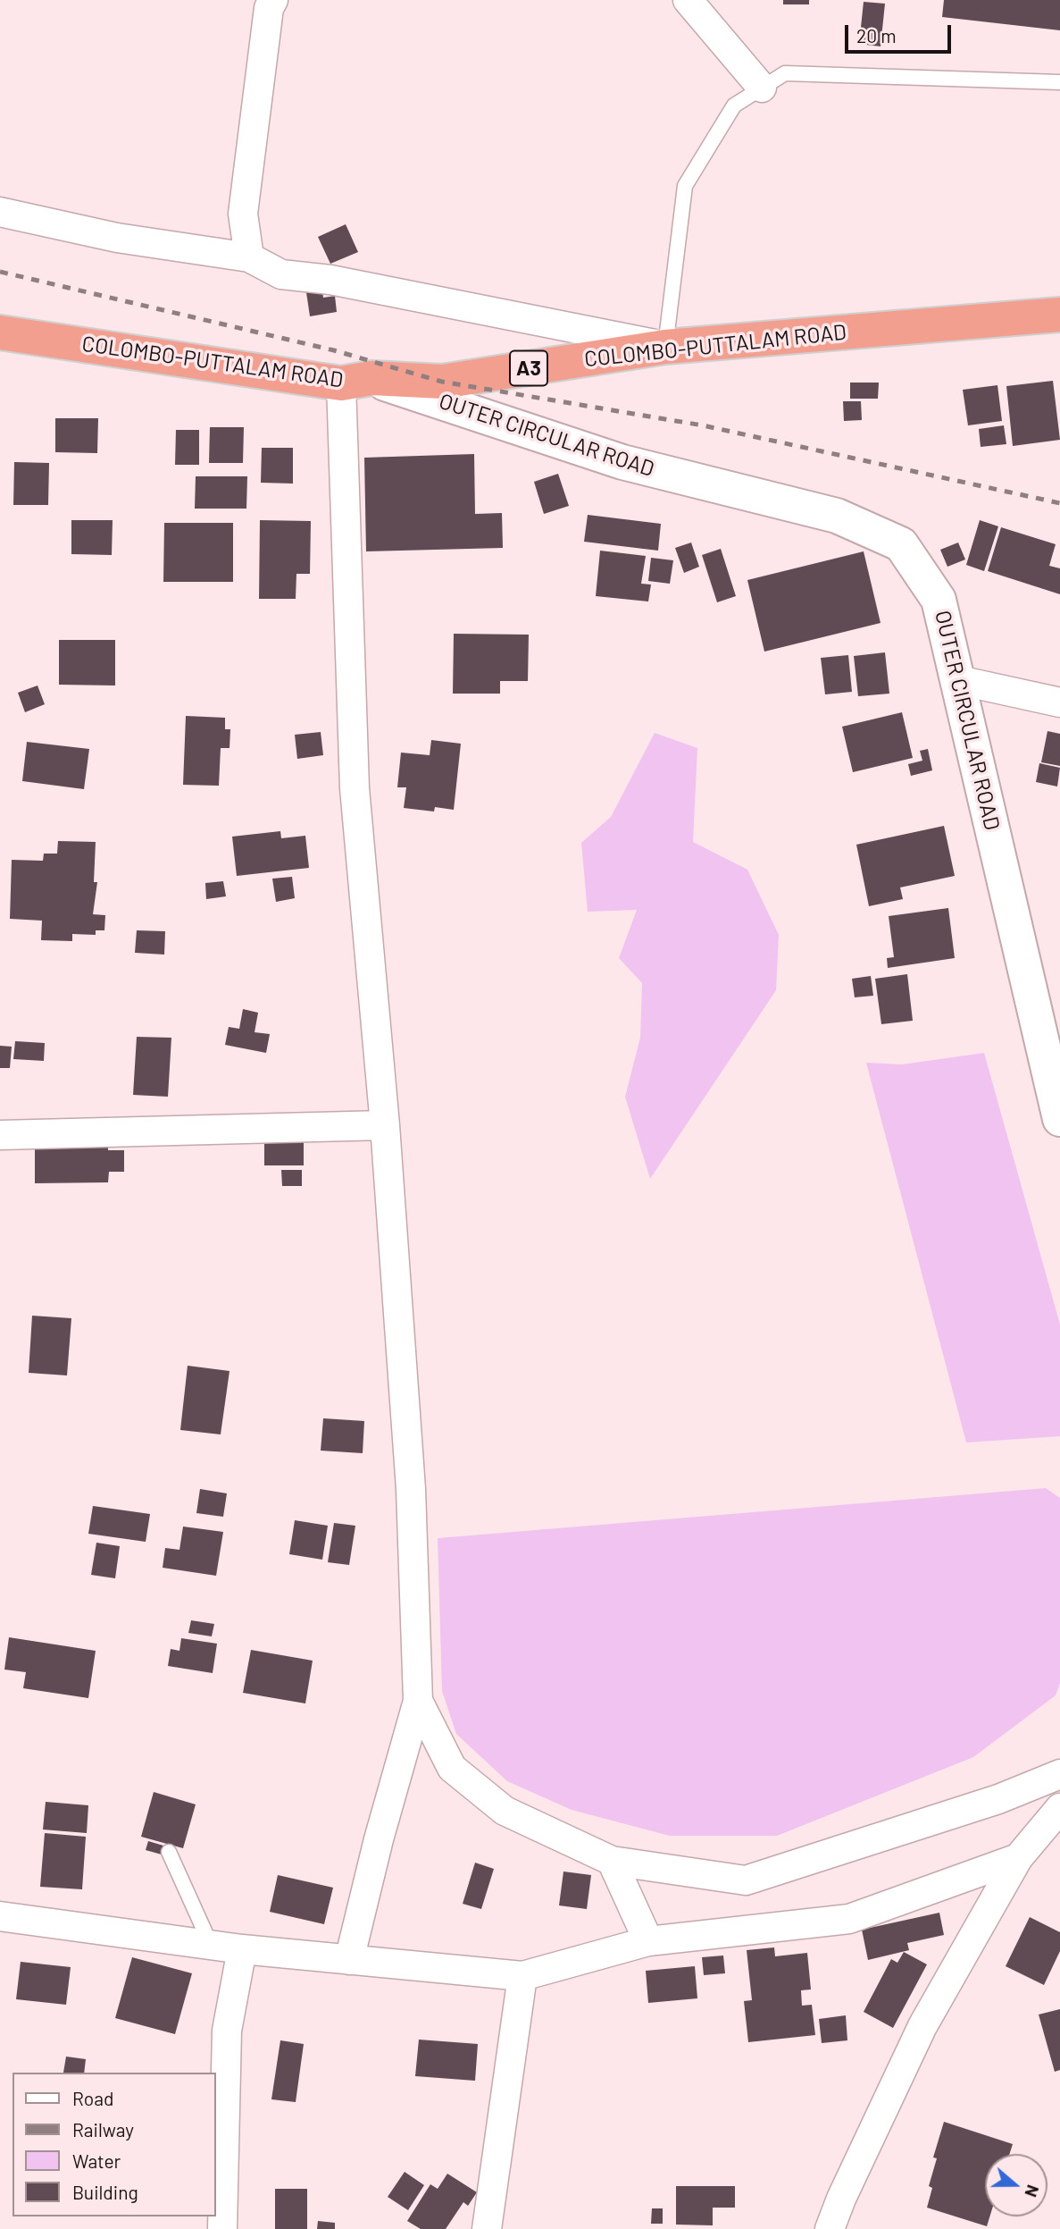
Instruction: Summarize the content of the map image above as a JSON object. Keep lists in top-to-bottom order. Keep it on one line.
{"streets":{"highway":["COLOMBO-PUTTALAM ROAD","A3"],"street":["OUTER CIRCULAR ROAD"]},"crossings":[["COLOMBO-PUTTALAM ROAD","OUTER CIRCULAR ROAD"]],"legend":["Road","Railway","Water","Building"],"scale_bar":"20 m","north":"right"}
